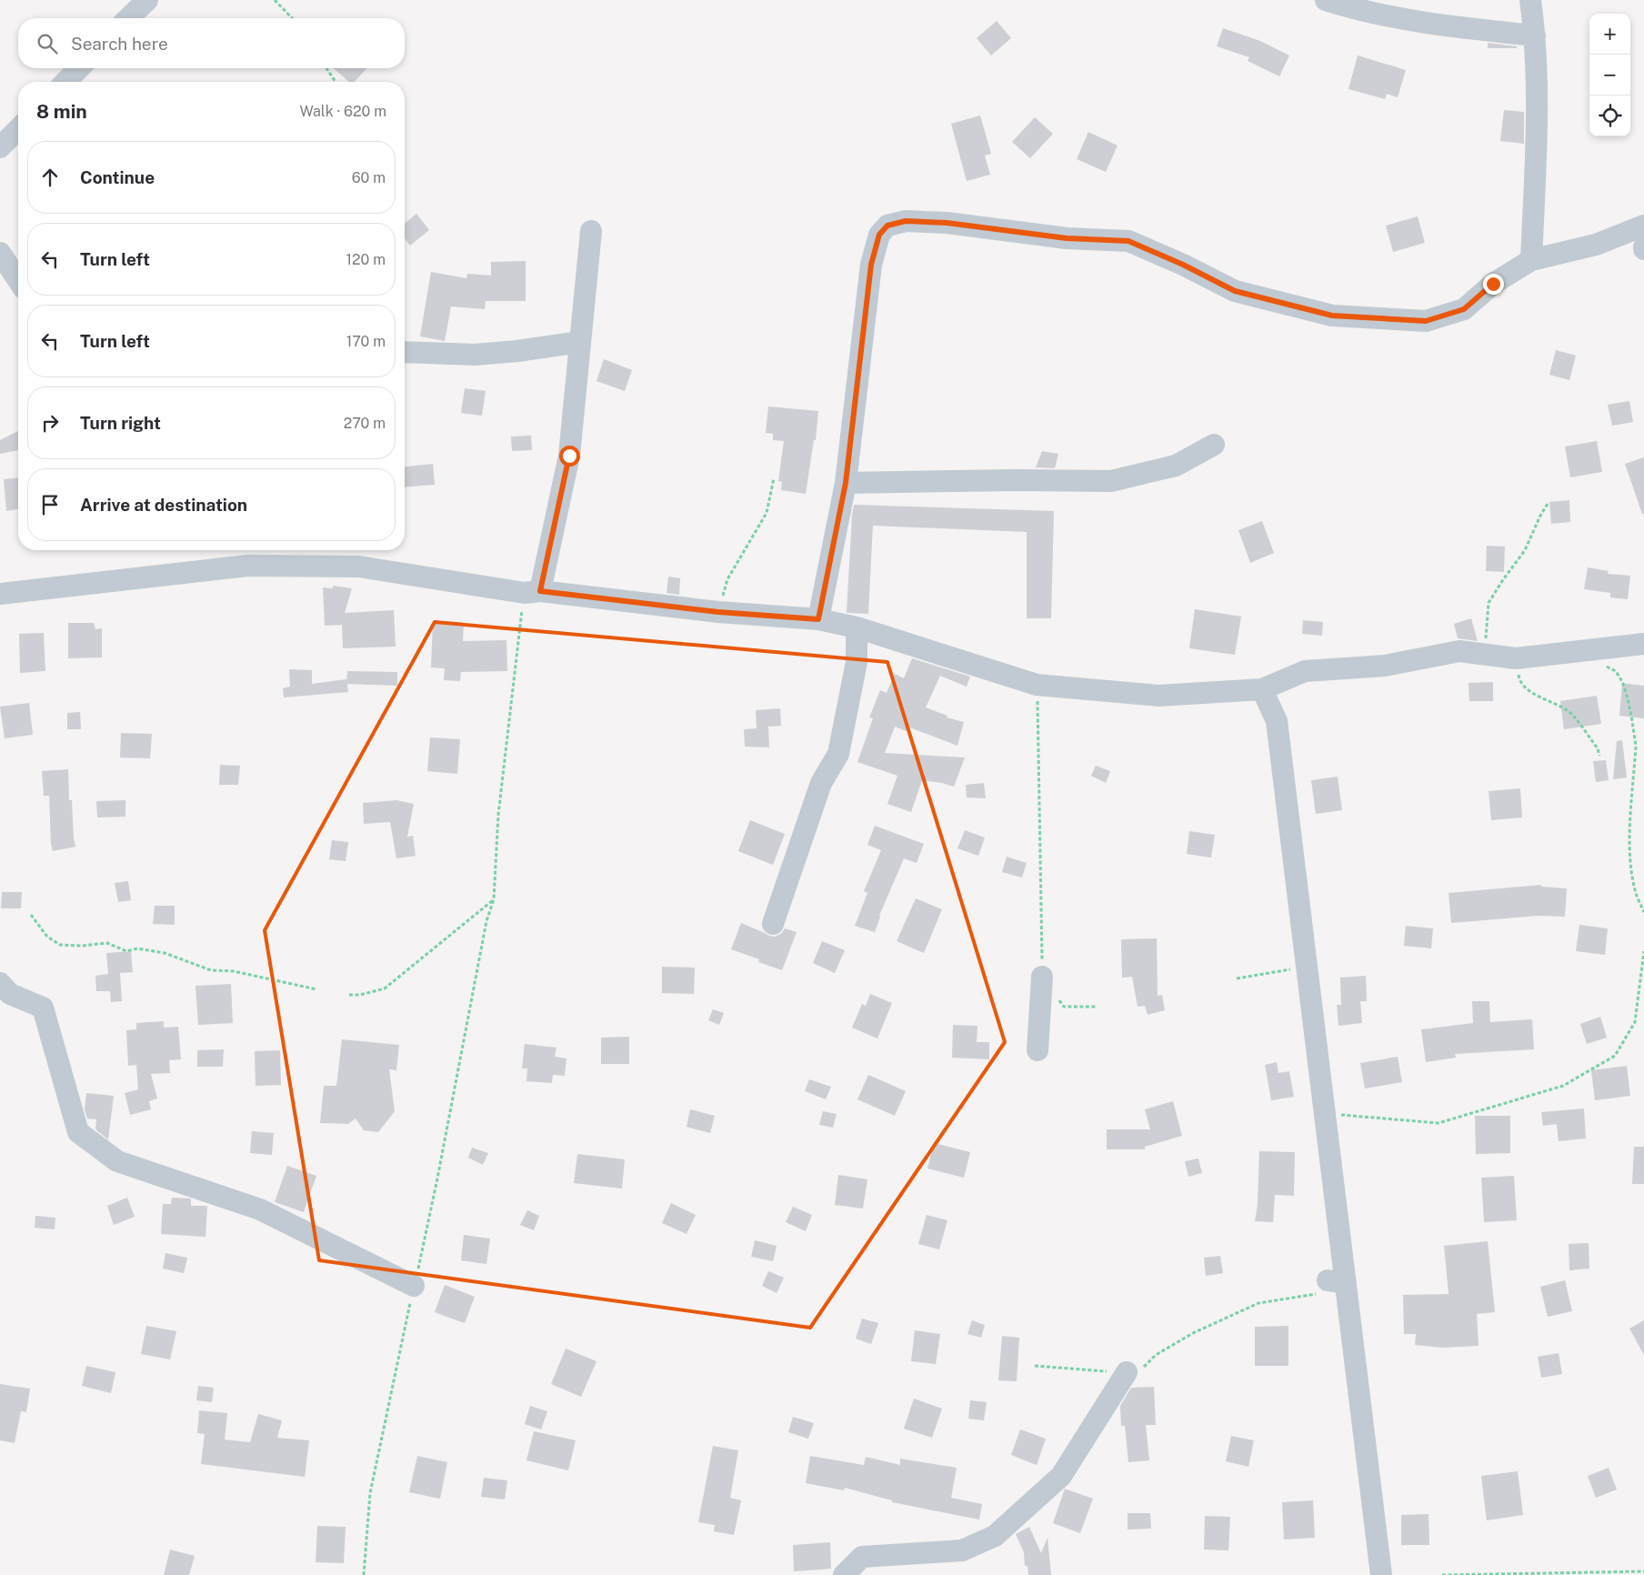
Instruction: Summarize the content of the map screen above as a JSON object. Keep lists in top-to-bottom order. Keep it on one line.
{"page":{"map_buttons":["+","−"],"search":"Search here","heading":["8 min","Walk · 620 m"],"list":[["Continue","60 m"],["Turn left","120 m"],["Turn left","170 m"],["Turn right","270 m"],"Arrive at destination"]}}
